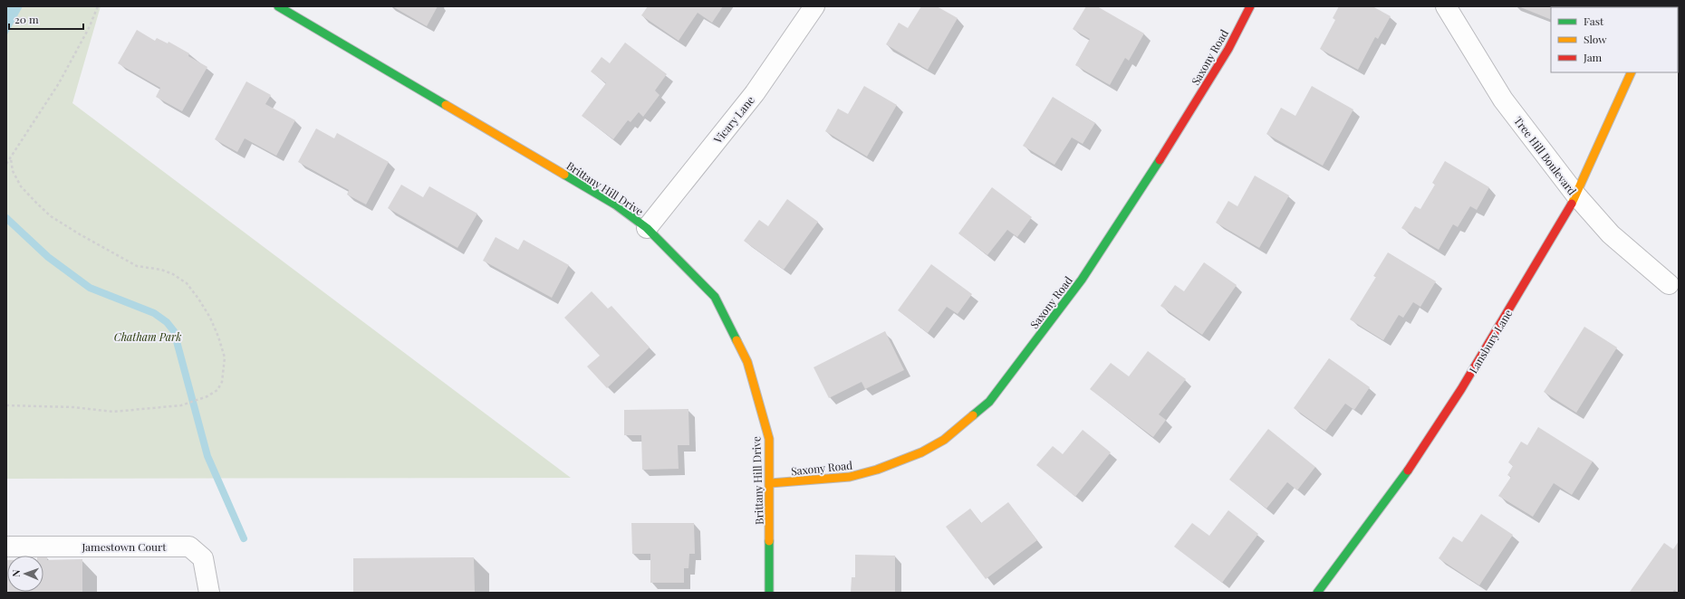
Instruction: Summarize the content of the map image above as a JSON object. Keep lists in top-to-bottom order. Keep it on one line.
{"streets":{"street":["Saxony Road","Vicary Lane","Tree Hill Boulevard","Brittany Hill Drive","Lansbury Lane","Jamestown Court"]},"crossings":[["Saxony Road","Brittany Hill Drive"],["Vicary Lane","Brittany Hill Drive"],["Tree Hill Boulevard","Lansbury Lane"]],"parks":["Chatham Park"],"legend":["Fast","Slow","Jam"],"scale_bar":"20 m","north":"left"}
